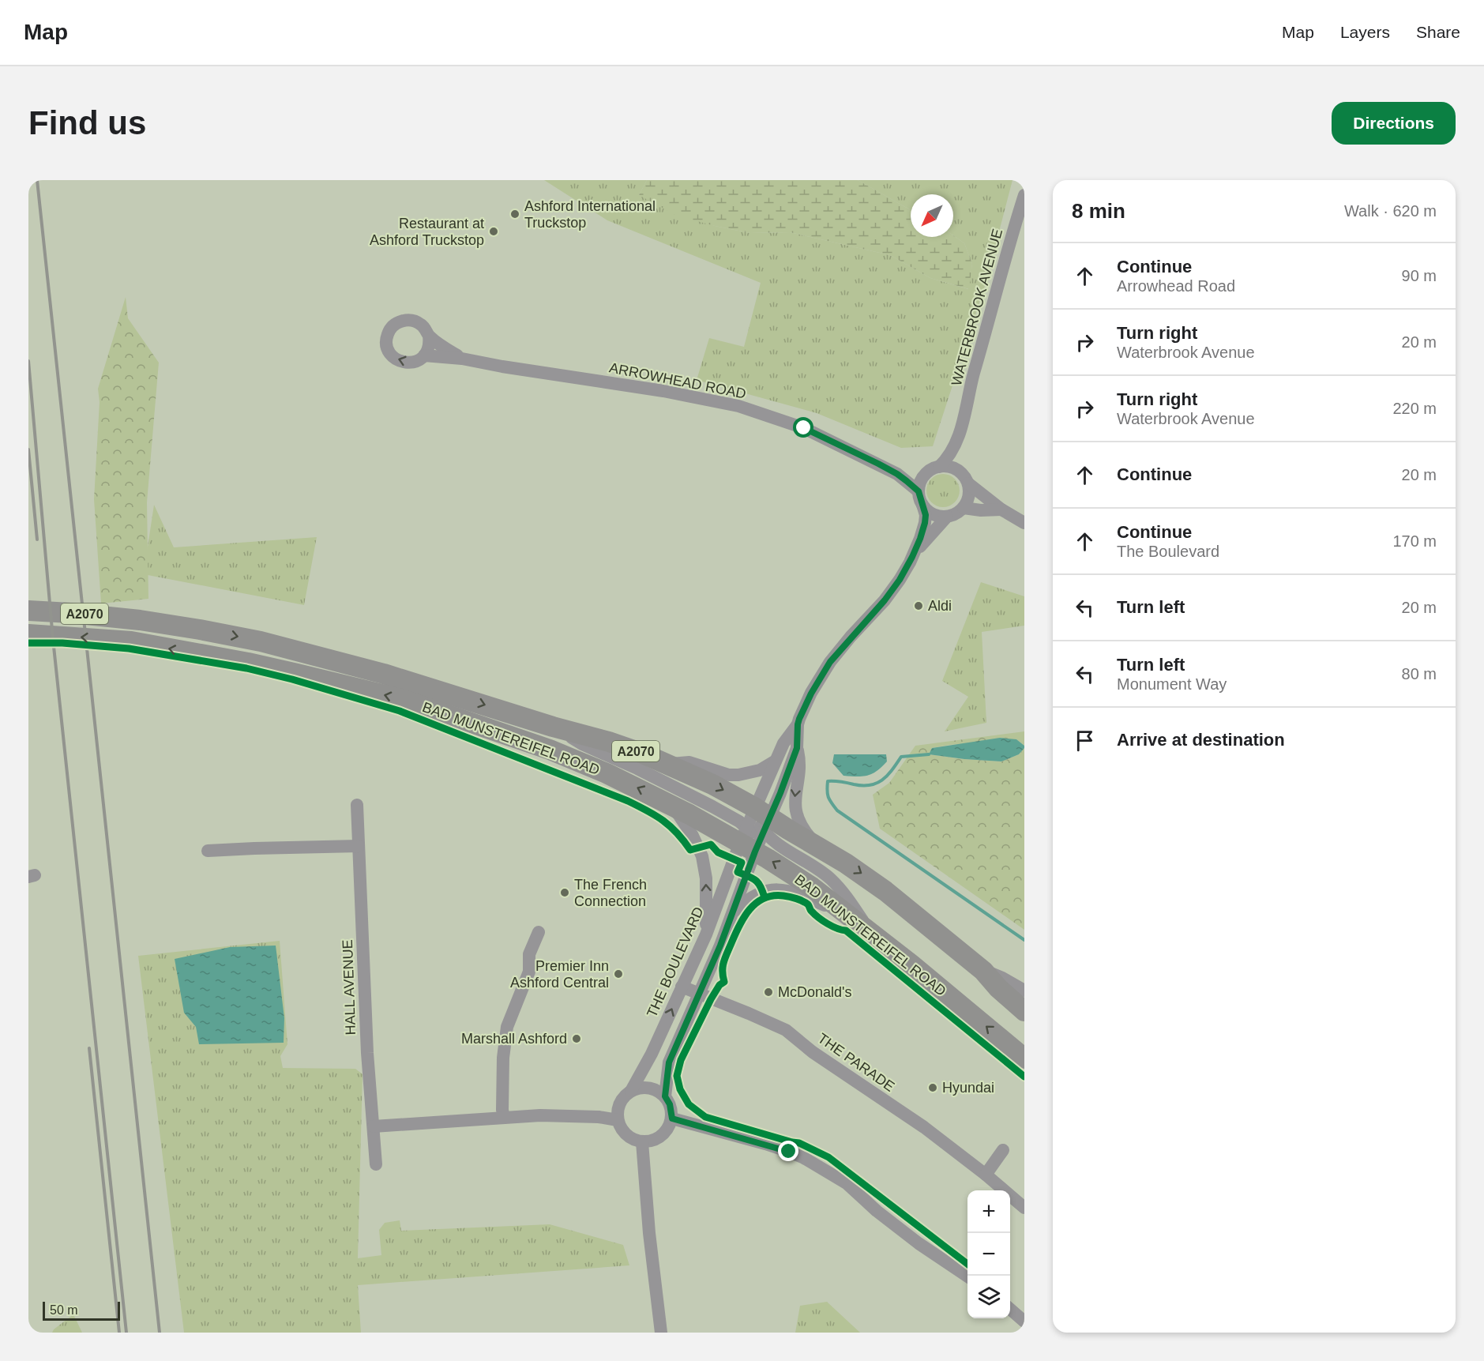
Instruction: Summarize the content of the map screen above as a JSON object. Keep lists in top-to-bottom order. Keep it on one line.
{"streets":{"highway":["A2070","BAD MUNSTEREIFEL ROAD"],"street":["WATERBROOK AVENUE","ARROWHEAD ROAD","THE BOULEVARD","HALL AVENUE","THE PARADE"]},"crossings":[["WATERBROOK AVENUE","ARROWHEAD ROAD"],["BAD MUNSTEREIFEL ROAD","THE BOULEVARD"],["THE BOULEVARD","THE PARADE"]],"places":["Ashford International Truckstop","Restaurant at Ashford Truckstop","Aldi","The French Connection","Premier Inn Ashford Central","McDonald's","Marshall Ashford","Hyundai"],"scale_bar":"50 m","north":"bottom left","page":{"header":"Map","nav":["Map","Layers","Share"],"buttons":"Directions","title":"Find us","heading":["8 min","Walk · 620 m"],"list":[["Continue","Arrowhead Road","90 m"],["Turn right","Waterbrook Avenue","20 m"],["Turn right","Waterbrook Avenue","220 m"],["Continue","20 m"],["Continue","The Boulevard","170 m"],["Turn left","20 m"],["Turn left","Monument Way","80 m"],"Arrive at destination"],"map_buttons":["+","−"],"scale":"50 m"}}
